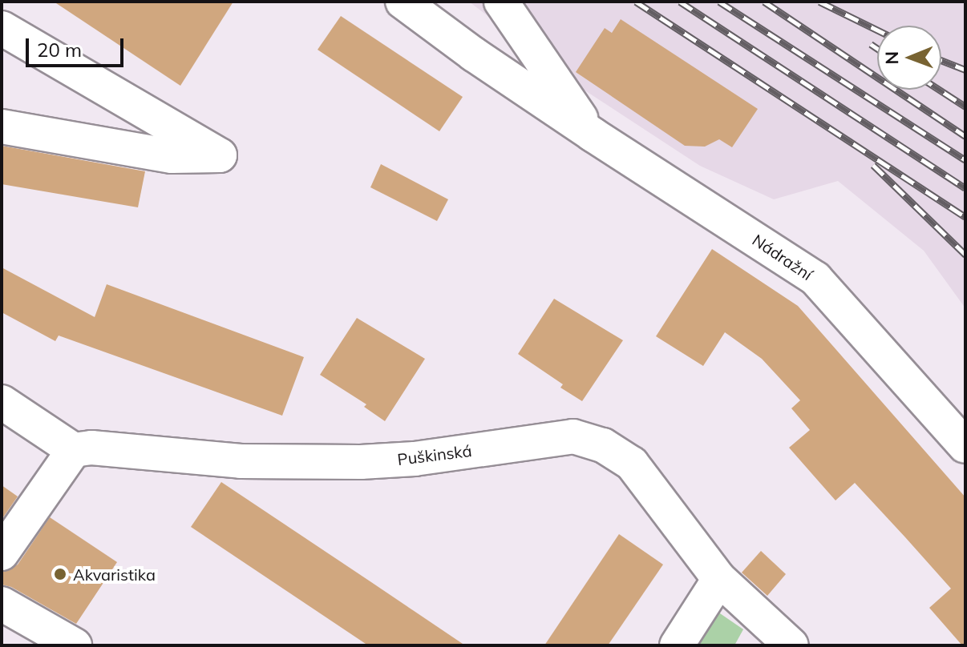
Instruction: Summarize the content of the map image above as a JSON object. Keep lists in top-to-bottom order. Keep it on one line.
{"streets":{"street":["Nádražní","Puškinská"]},"places":["Akvaristika"],"scale_bar":"20 m","north":"left"}
